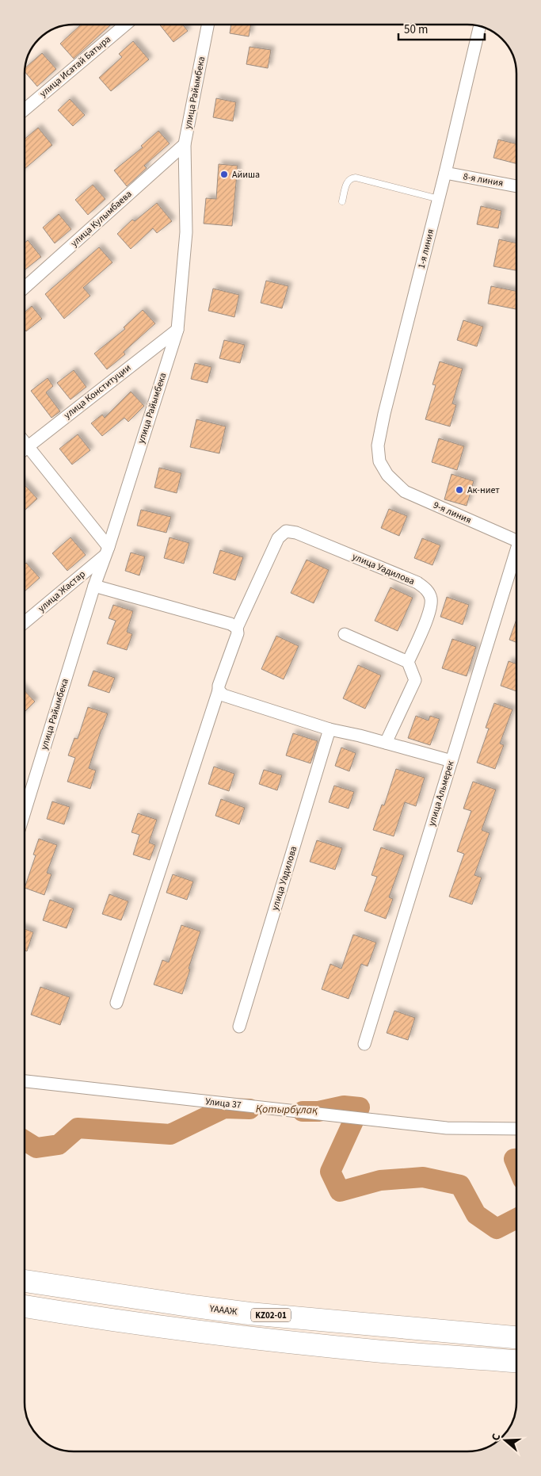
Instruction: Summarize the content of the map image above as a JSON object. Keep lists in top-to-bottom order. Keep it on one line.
{"streets":{"highway":["ҮАААЖ","KZ02-01"],"street":["улица Исатай Батыра","улица Райымбека","8-я линия","улица Кулымбаева","1-я линия","улица Конституции","9-я линия","улица Уадилова","улица Жастар","улица Альмерек","Улица 37"]},"crossings":[["улица Райымбека","улица Кулымбаева"],["улица Райымбека","улица Конституции"],["улица Райымбека","улица Жастар"],["8-я линия","1-я линия"],["1-я линия","9-я линия"]],"water":["Қотырбұлақ"],"places":["Айиша","Ак-ниет"],"scale_bar":"50 m","north":"left"}
